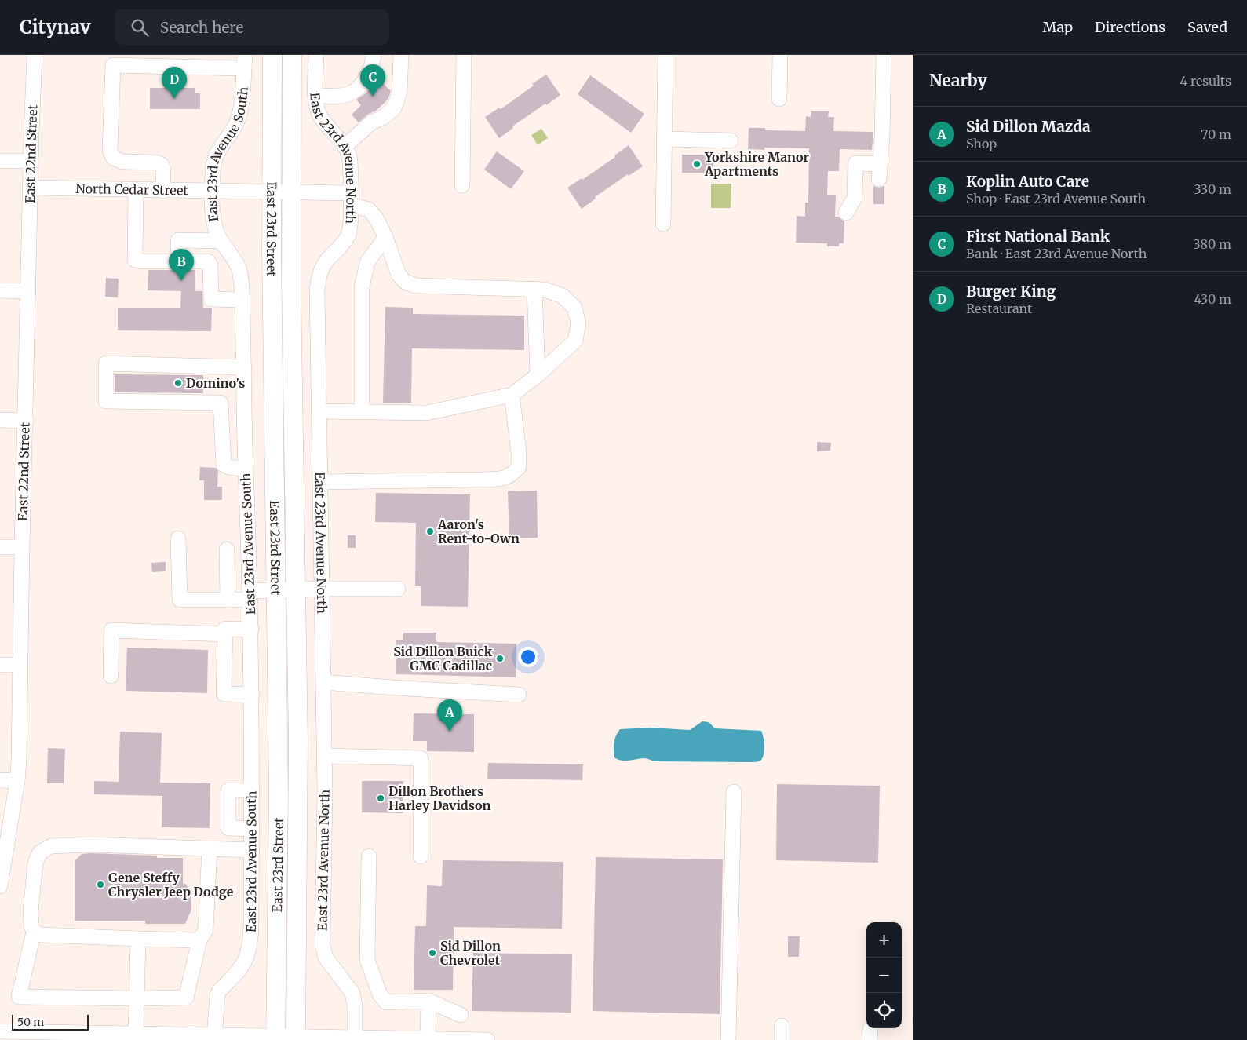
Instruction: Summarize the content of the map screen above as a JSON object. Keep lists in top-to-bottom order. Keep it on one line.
{"streets":{"main road":["East 23rd Street"],"street":["East 22nd Street","East 23rd Avenue South","East 23rd Avenue North","North Cedar Street"]},"crossings":[["East 22nd Street","North Cedar Street"],["East 23rd Avenue South","North Cedar Street"],["East 23rd Avenue North","North Cedar Street"],["North Cedar Street","East 23rd Street"]],"places":["Yorkshire Manor Apartments","Domino's","Aaron's Rent-to-Own","Sid Dillon Buick GMC Cadillac","Dillon Brothers Harley Davidson","Gene Steffy Chrysler Jeep Dodge","Sid Dillon Chevrolet"],"scale_bar":"50 m","page":{"header":"Citynav","search":"Search here","nav":["Map","Directions","Saved"],"heading":["Nearby","4 results"],"pins":["C","D","B","A"],"list":[{"mark":"A","name":"Sid Dillon Mazda","note":"Shop","value":"70 m"},{"mark":"B","name":"Koplin Auto Care","note":"Shop · East 23rd Avenue South","value":"330 m"},{"mark":"C","name":"First National Bank","note":"Bank · East 23rd Avenue North","value":"380 m"},{"mark":"D","name":"Burger King","note":"Restaurant","value":"430 m"}],"map_buttons":["+","−"],"scale":"50 m"}}
